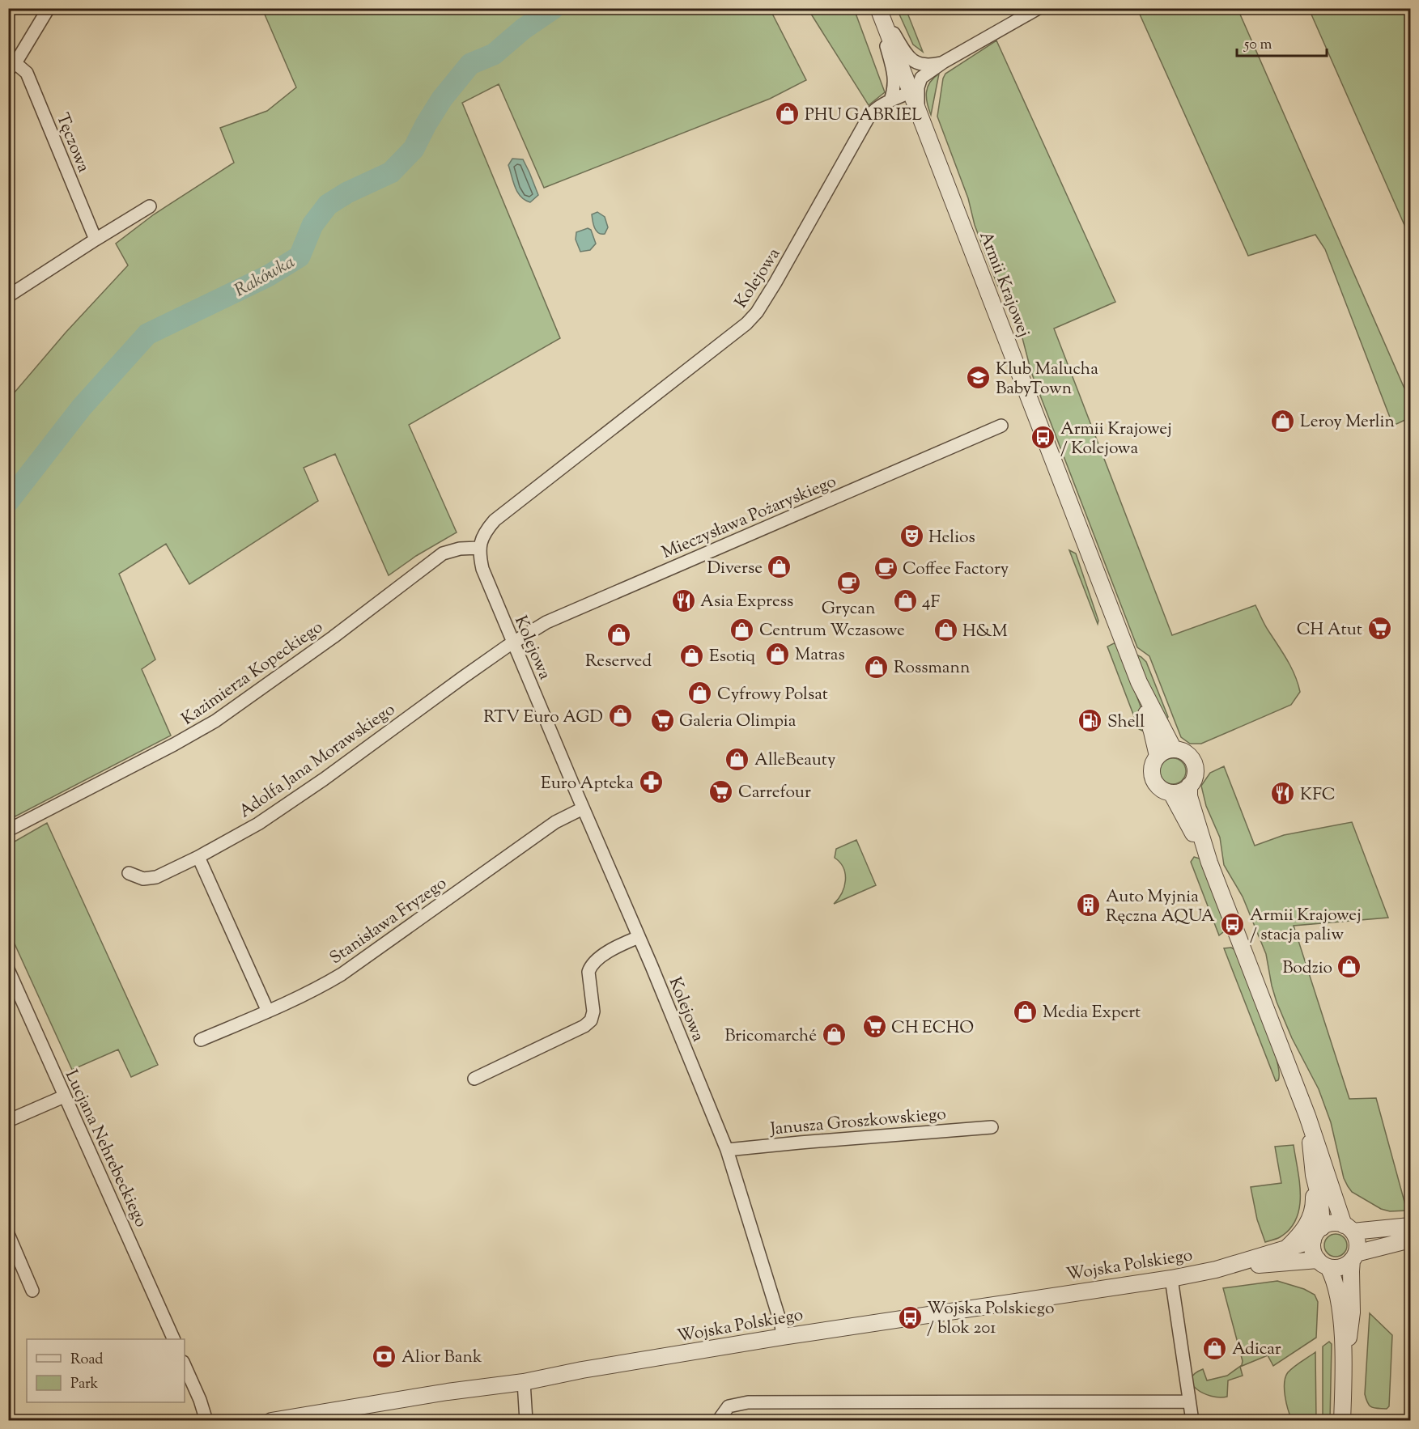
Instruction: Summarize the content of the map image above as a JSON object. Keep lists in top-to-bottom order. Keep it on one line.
{"streets":{"street":["Tęczowa","Kolejowa","Armii Krajowej","Mieczysława Pożaryskiego","Kazimierza Kopeckiego","Adolfa Jana Morawskiego","Stanisława Fryzego","Janusza Groszkowskiego","Lucjana Nehrebeckiego","Wojska Polskiego"]},"crossings":[["Kolejowa","Armii Krajowej"],["Kolejowa","Mieczysława Pożaryskiego"],["Kolejowa","Kazimierza Kopeckiego"],["Kolejowa","Adolfa Jana Morawskiego"],["Kolejowa","Stanisława Fryzego"],["Kolejowa","Janusza Groszkowskiego"],["Kolejowa","Wojska Polskiego"],["Mieczysława Pożaryskiego","Adolfa Jana Morawskiego"]],"water":["Rakówka"],"places":{"shop":["PHU GABRIEL","Leroy Merlin","Diverse","4F","Centrum Wczasowe","H&M","Reserved","Matras","Esotiq","Rossmann","Cyfrowy Polsat","RTV Euro AGD","AlleBeauty","Bodzio","Media Expert","Bricomarché","Adicar"],"school or university":["Klub Malucha BabyTown"],"bus stop":["Armii Krajowej / Kolejowa","Armii Krajowej / stacja paliw","Wojska Polskiego / blok 201"],"theatre":["Helios"],"cafe":["Coffee Factory","Grycan"],"restaurant":["Asia Express","KFC"],"supermarket":["CH Atut","Galeria Olimpia","Carrefour","CH ECHO"],"fuel station":["Shell"],"pharmacy":["Euro Apteka"],"building":["Auto Myjnia Ręczna AQUA"],"bank":["Alior Bank"]},"legend":["Road","Park"],"scale_bar":"50 m"}
